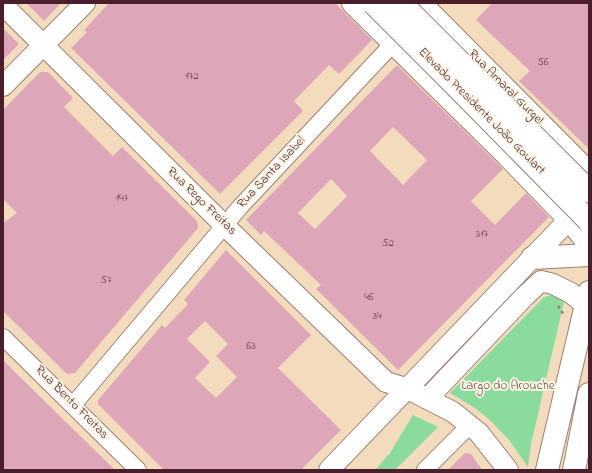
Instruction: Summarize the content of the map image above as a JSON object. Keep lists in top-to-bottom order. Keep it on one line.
{"streets":{"main road":["Rua Amaral Gurgel","Elevado Presidente João Goulart"],"street":["Rua Santa Isabel","Rua Rego Freitas","Rua Bento Freitas"]},"crossings":[["Rua Amaral Gurgel","Rua Santa Isabel"],["Rua Santa Isabel","Rua Rego Freitas"],["Rua Santa Isabel","Rua Bento Freitas"]],"parks":["Largo do Arouche"],"house_numbers":["56","172","147","317","52","57","46","34","63"]}
